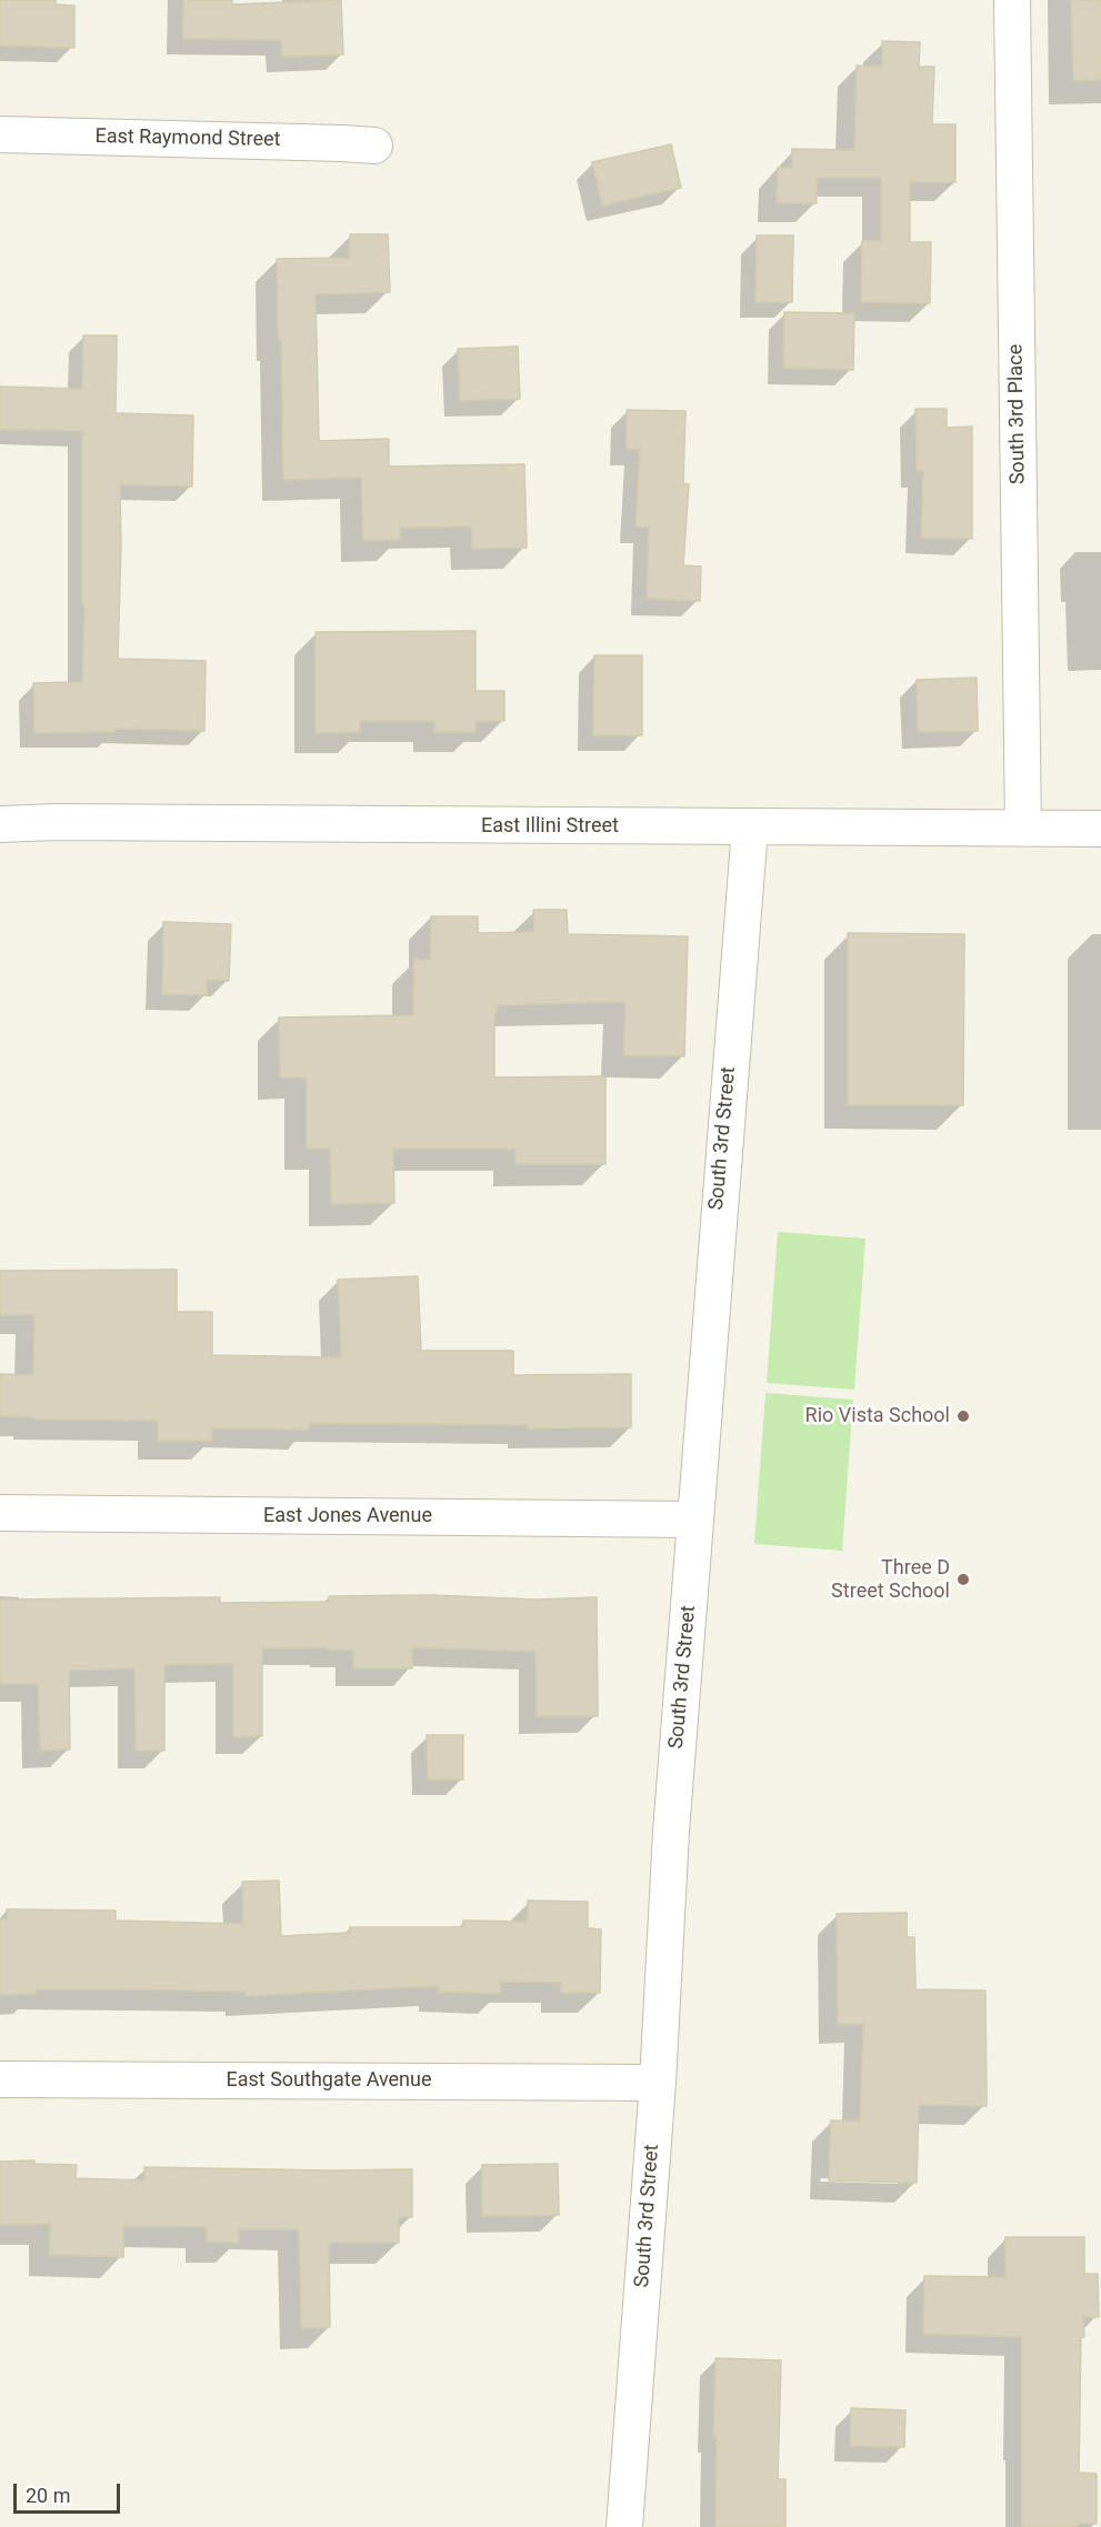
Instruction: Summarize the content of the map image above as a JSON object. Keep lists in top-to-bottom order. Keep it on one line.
{"streets":{"street":["East Raymond Street","South 3rd Place","East Illini Street","South 3rd Street","East Jones Avenue","East Southgate Avenue"]},"crossings":[["South 3rd Place","East Illini Street"],["East Illini Street","South 3rd Street"],["South 3rd Street","East Jones Avenue"],["South 3rd Street","East Southgate Avenue"]],"places":["Rio Vista School","Three D Street School"],"scale_bar":"20 m"}
